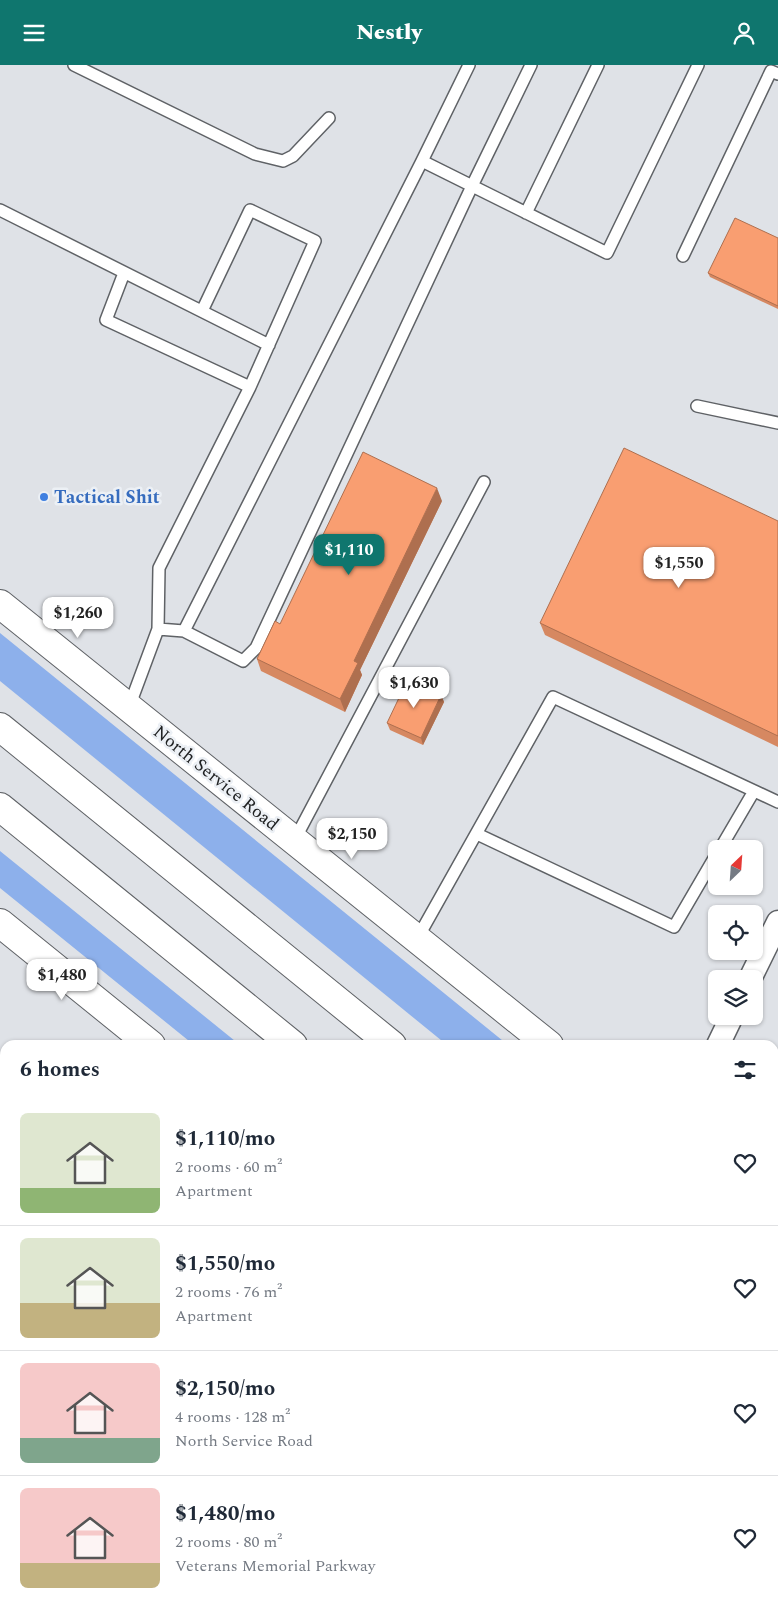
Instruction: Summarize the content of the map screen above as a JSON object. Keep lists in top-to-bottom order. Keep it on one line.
{"streets":{"main road":["North Service Road"]},"places":["Tactical Shit"],"north":"top right","page":{"header":"Nestly","price":["$1,110","$1,550","$1,260","$1,630","$2,150","$1,480"],"heading":"6 homes","list":[{"name":"$1,110/mo","note":"2 rooms · 60 m² · Apartment"},{"name":"$1,550/mo","note":"2 rooms · 76 m² · Apartment"},{"name":"$2,150/mo","note":"4 rooms · 128 m² · North Service Road"},{"name":"$1,480/mo","note":"2 rooms · 80 m² · Veterans Memorial Parkway"}]}}
